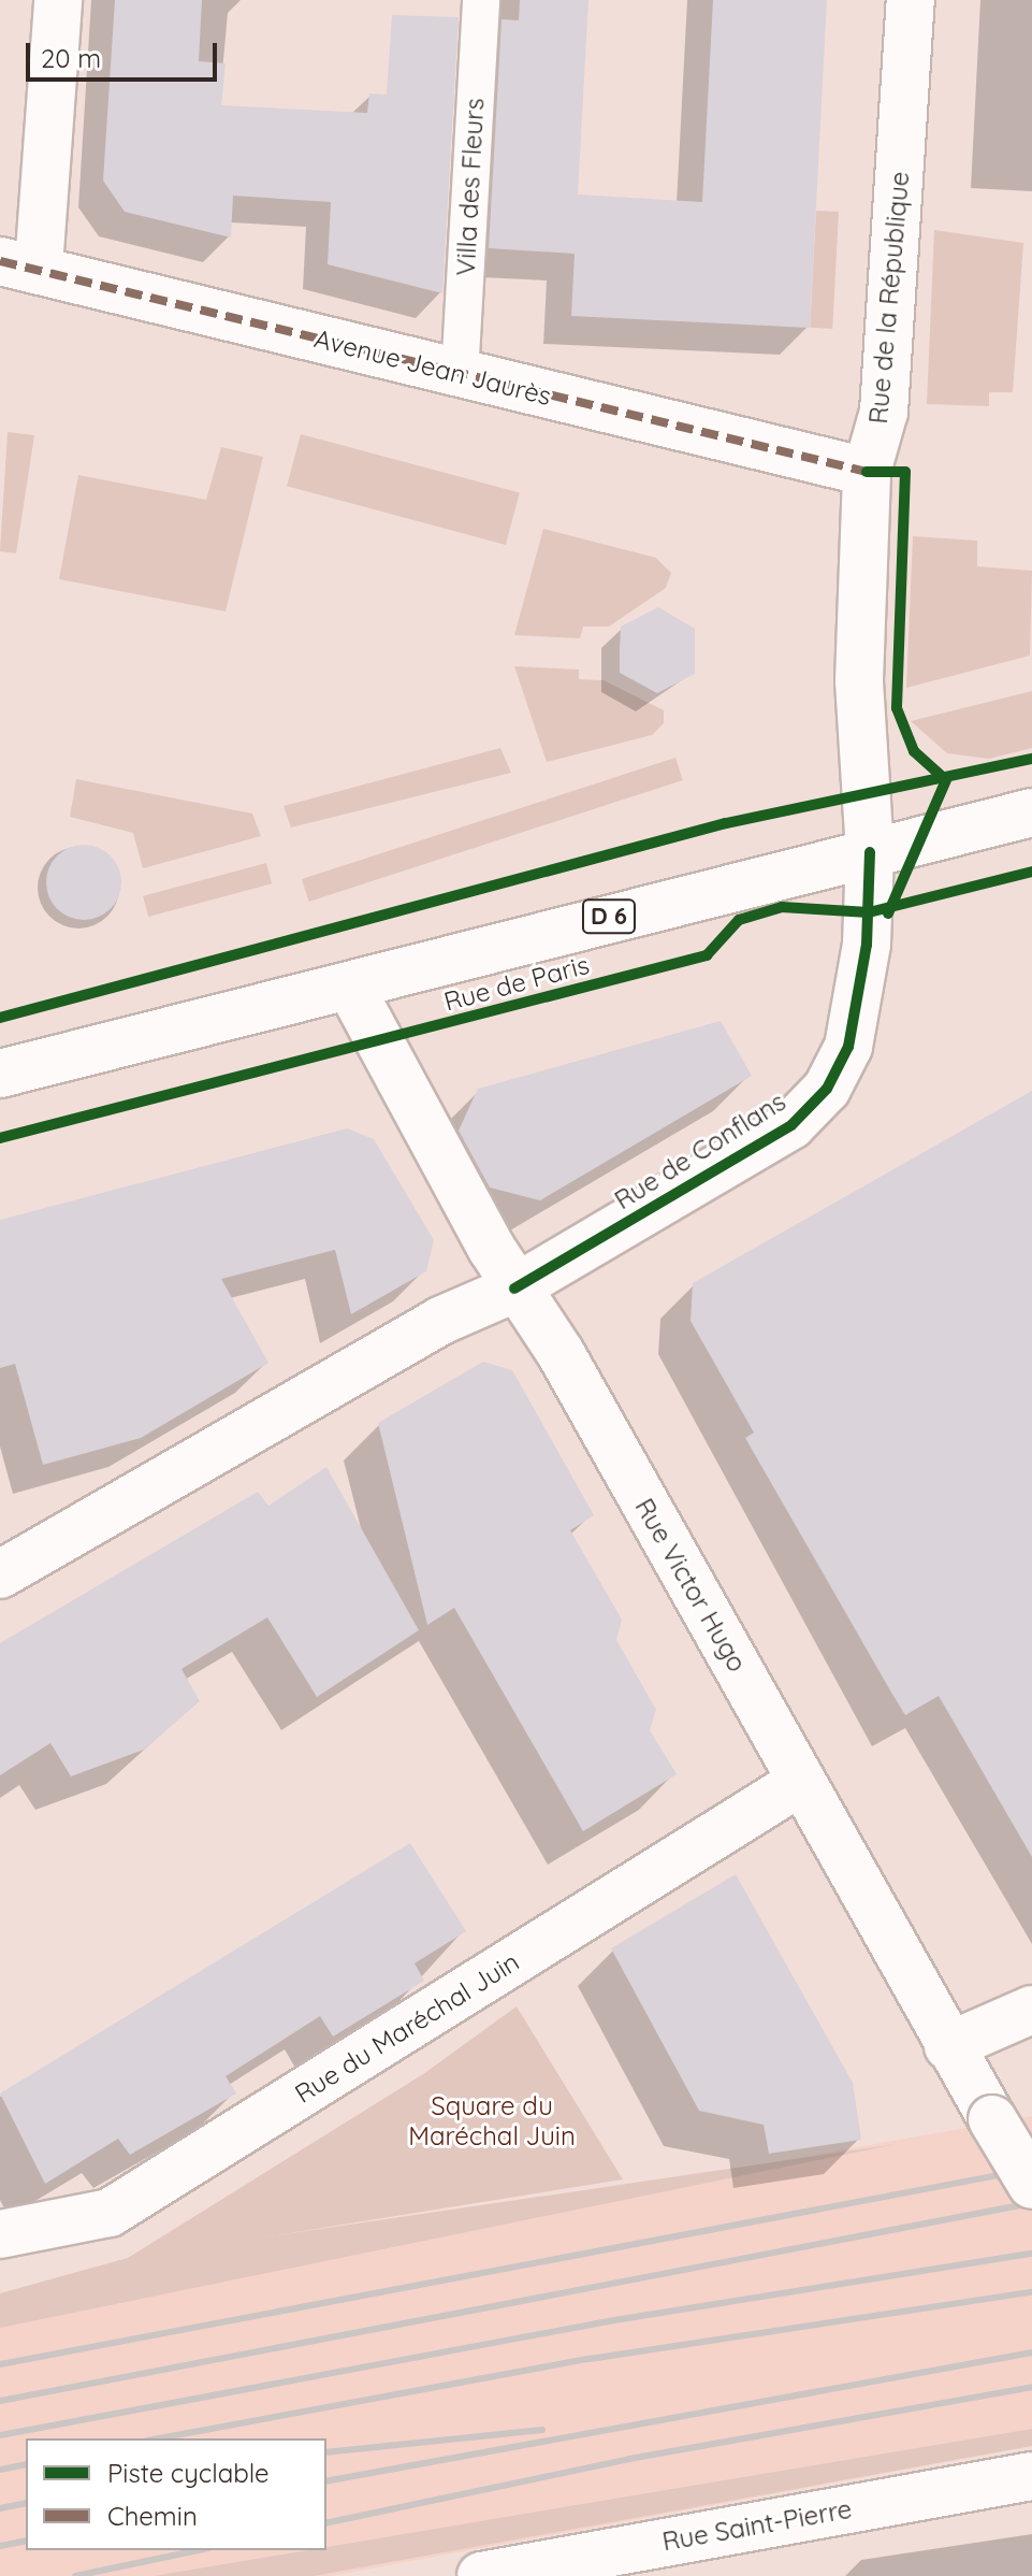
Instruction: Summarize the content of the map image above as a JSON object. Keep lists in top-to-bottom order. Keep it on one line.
{"streets":{"street":["Rue de la République","Avenue Jean Jaurès","D 6","Rue de Paris","Rue de Conflans","Rue Victor Hugo","Rue du Maréchal Juin","Rue Saint-Pierre"],"lane":["Villa des Fleurs"]},"crossings":[["Villa des Fleurs","Avenue Jean Jaurès"],["Rue de la République","Avenue Jean Jaurès"],["Rue de la République","Rue de Paris"],["Rue de la République","Rue de Conflans"],["Rue de Paris","Rue de Conflans"],["Rue de Paris","Rue Victor Hugo"],["Rue de Conflans","Rue Victor Hugo"],["Rue Victor Hugo","Rue du Maréchal Juin"]],"parks":["Square du Maréchal Juin"],"legend":["Piste cyclable","Chemin"],"scale_bar":"20 m"}
